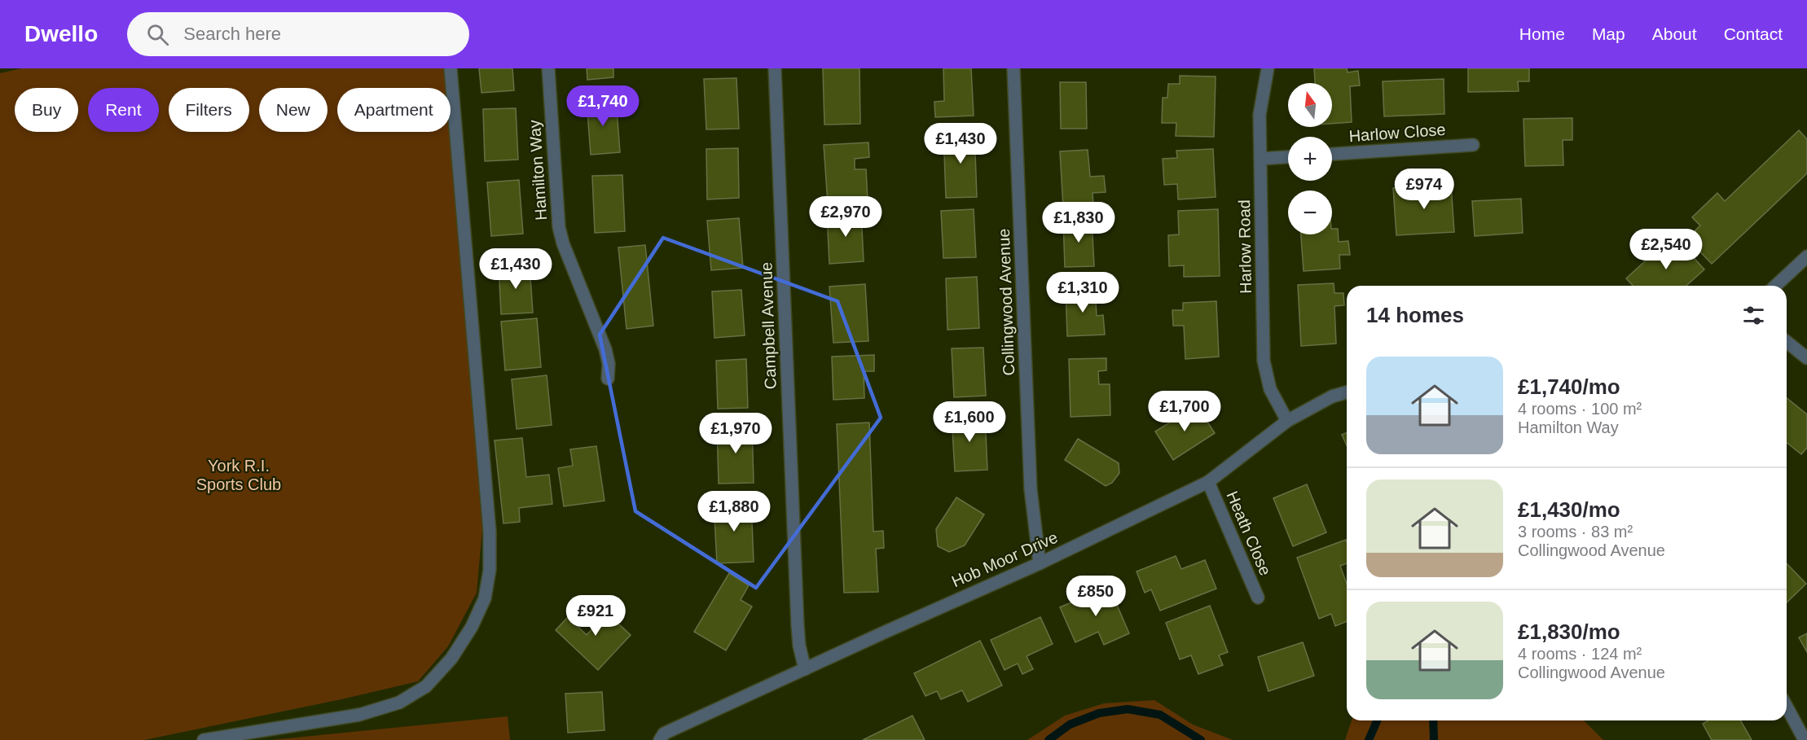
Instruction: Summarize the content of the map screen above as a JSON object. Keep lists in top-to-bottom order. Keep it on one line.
{"streets":{"street":["Harlow Close","Hamilton Way","Harlow Road","Collingwood Avenue","Campbell Avenue","Heath Close","Hob Moor Drive"]},"crossings":[["Harlow Road","Hob Moor Drive"],["Collingwood Avenue","Hob Moor Drive"],["Campbell Avenue","Hob Moor Drive"],["Heath Close","Hob Moor Drive"]],"parks":["York R.I. Sports Club"],"north":"top","page":{"header":"Dwello","search":"Search here","nav":["Home","Map","About","Contact"],"map_buttons":["+","−"],"price":["£1,740","£1,430","£974","£2,970","£1,830","£2,540","£1,430","£1,310","£1,700","£1,600","£1,970","£1,880","£850","£921"],"chip":["Buy","Rent","Filters","New","Apartment"],"heading":"14 homes","list":[{"name":"£1,740/mo","note":"4 rooms · 100 m² · Hamilton Way"},{"name":"£1,430/mo","note":"3 rooms · 83 m² · Collingwood Avenue"},{"name":"£1,830/mo","note":"4 rooms · 124 m² · Collingwood Avenue"}]}}
